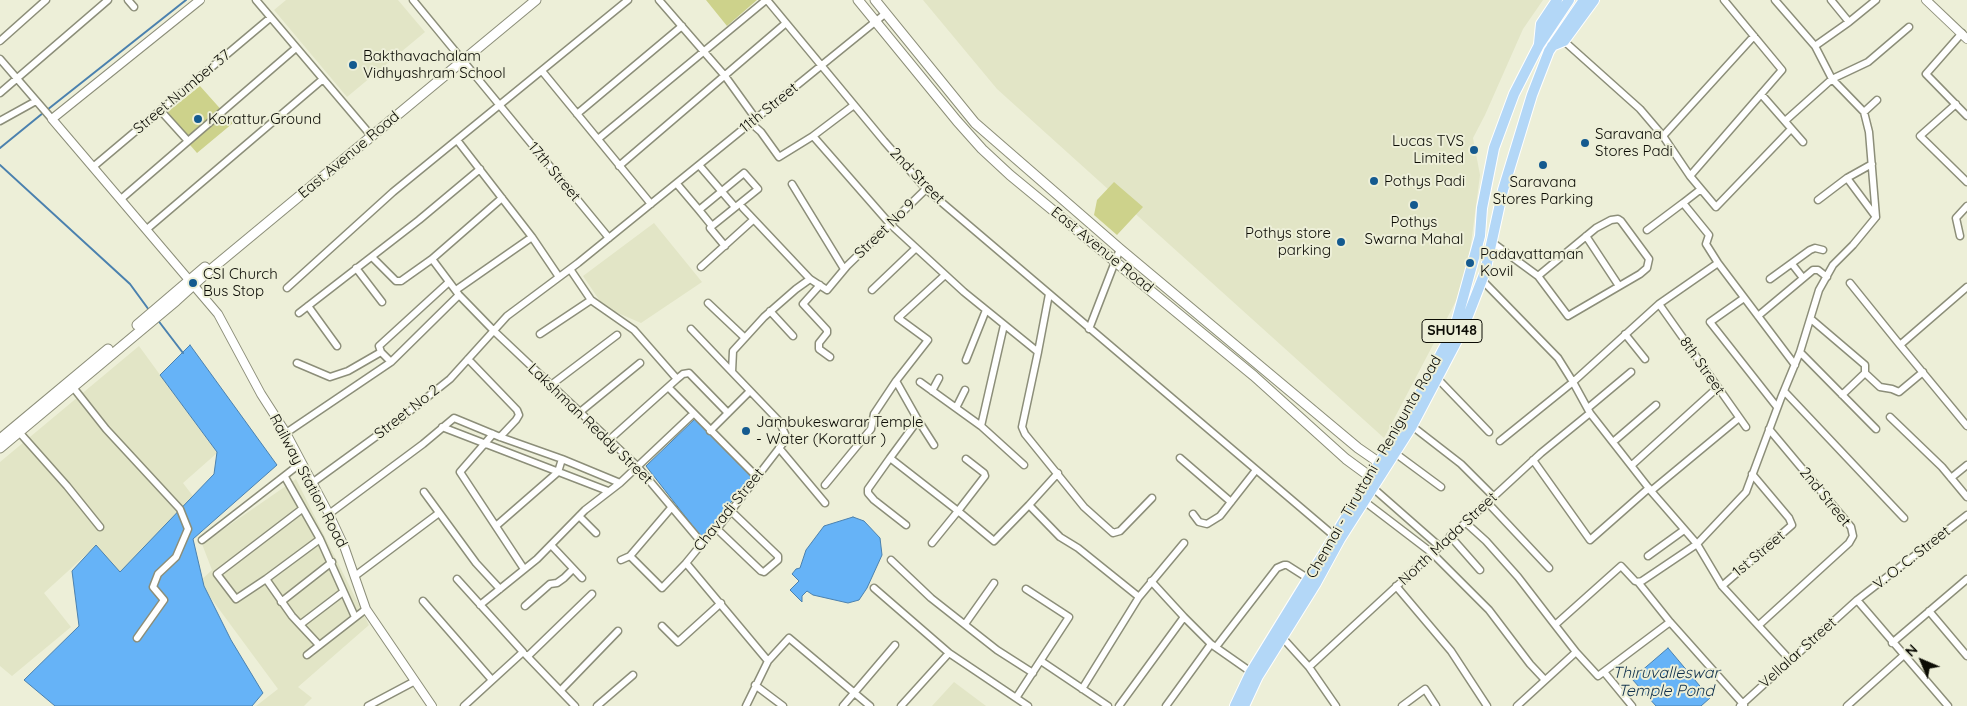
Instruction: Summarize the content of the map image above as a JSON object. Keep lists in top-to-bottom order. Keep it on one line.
{"streets":{"main road":["East Avenue Road","SHU148","Chennai - Tiruttani - Renigunta Road"],"street":["Street Number 37","11th Street","17th Street","2nd Street","Street No 9","8th Street","Street No 2","Lakshman Reddy Street","Railway Station Road","Chavadi Street","North Mada Street","1st Street","V. O. C. Street","Vellalar Street"]},"crossings":[["Street Number 37","Railway Station Road"],["11th Street","East Avenue Road"],["11th Street","17th Street"],["11th Street","2nd Street"],["11th Street","Street No 2"],["East Avenue Road","17th Street"],["East Avenue Road","Chennai - Tiruttani - Renigunta Road"],["East Avenue Road","Railway Station Road"],["2nd Street","Street No 9"],["2nd Street","Chennai - Tiruttani - Renigunta Road"],["SHU148","Chennai - Tiruttani - Renigunta Road"],["Street No 2","Lakshman Reddy Street"],["Street No 2","Railway Station Road"],["Lakshman Reddy Street","Chavadi Street"],["V. O. C. Street","Vellalar Street"]],"water":["Thiruvalleswar Temple Pond"],"places":["Bakthavachalam Vidhyashram School","Korattur Ground","Saravana Stores Padi","Lucas TVS Limited","Saravana Stores Parking","Pothys Padi","Pothys Swarna Mahal","Pothys store parking","Padavattaman Kovil","CSI Church Bus Stop","Jambukeswarar Temple - Water (Korattur )"],"north":"top left"}
